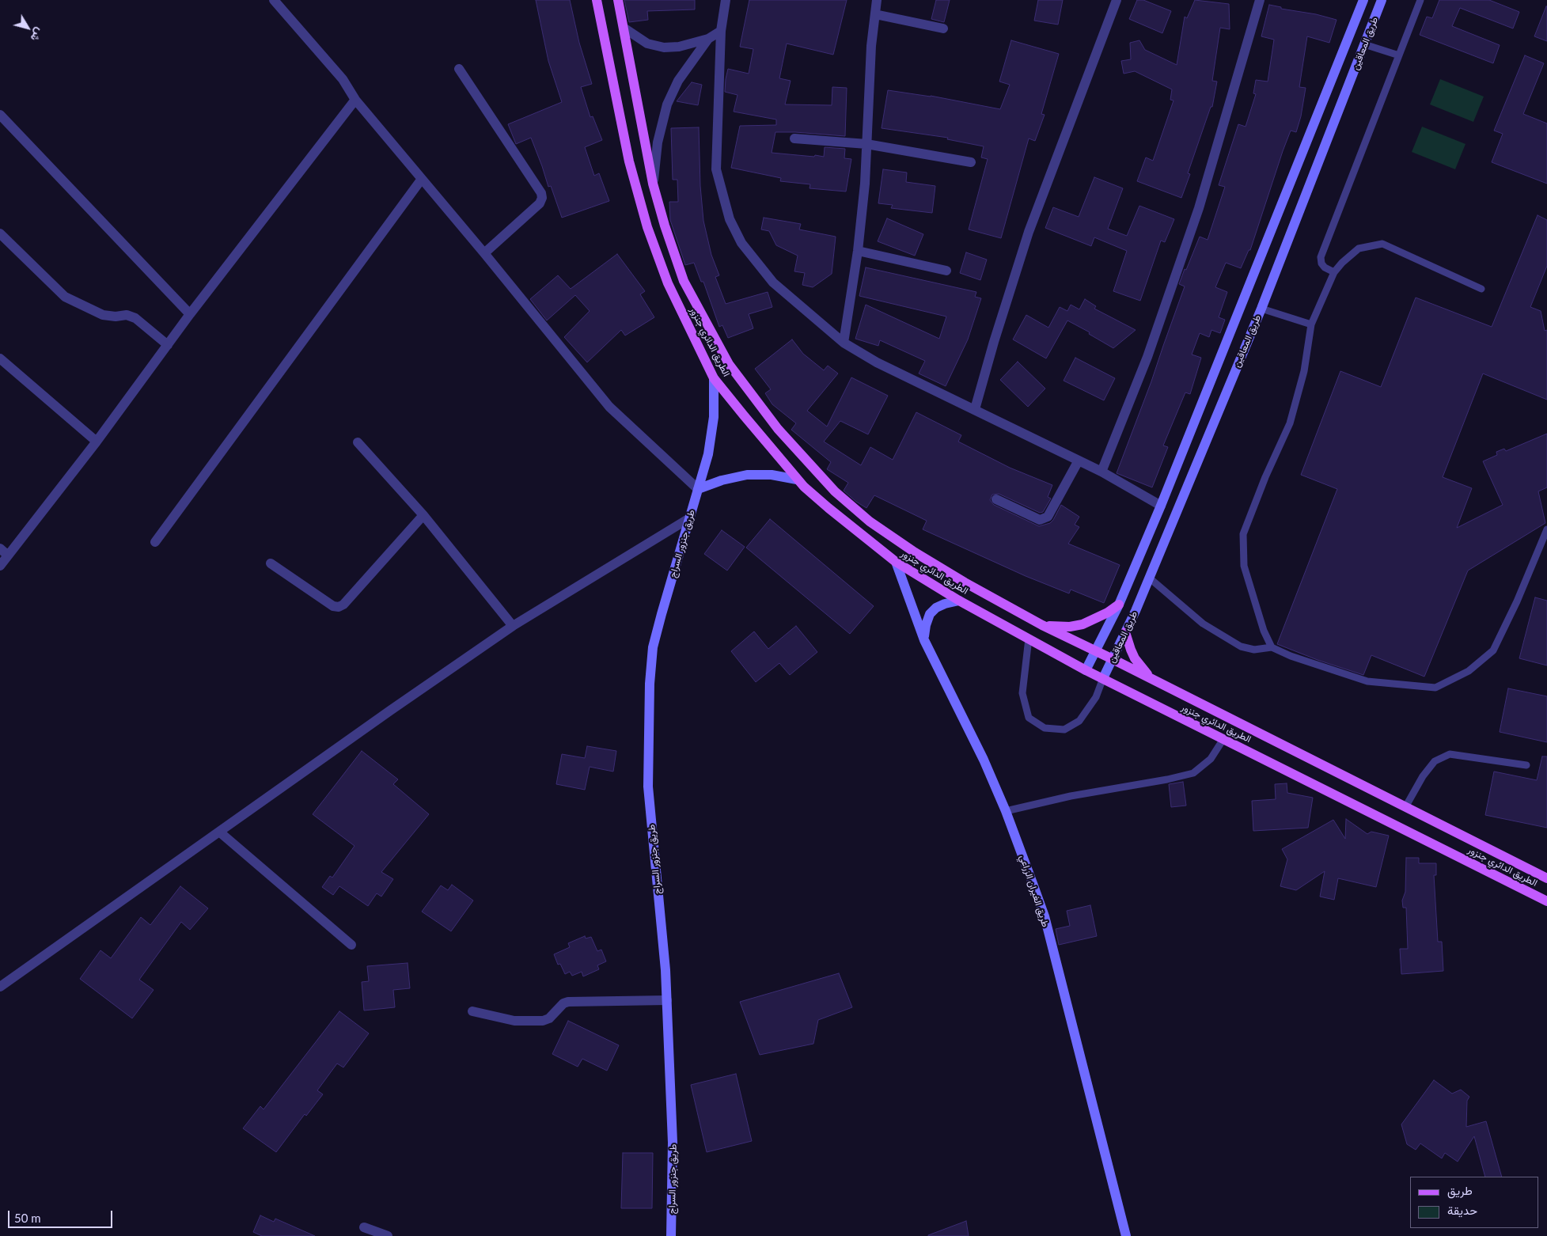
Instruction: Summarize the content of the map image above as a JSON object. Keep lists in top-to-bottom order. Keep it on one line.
{"streets":{"main road":["الطريق الدائري جنزور"],"street":["طريق المعاقين","طريق جنزور السراج","طريق الغيران الزراعي"]},"crossings":[["طريق المعاقين","الطريق الدائري جنزور"],["الطريق الدائري جنزور","طريق جنزور السراج"],["الطريق الدائري جنزور","طريق الغيران الزراعي"]],"legend":["طريق","حديقة"],"scale_bar":"50 m","north":"bottom right"}
